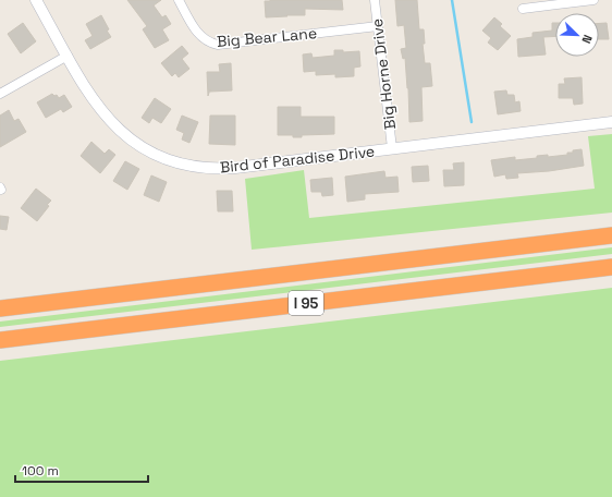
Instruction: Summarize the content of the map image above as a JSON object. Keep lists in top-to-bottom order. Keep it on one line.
{"streets":{"highway":["I 95"],"street":["Big Bear Lane","Big Horne Drive","Bird of Paradise Drive"]},"crossings":[["Big Bear Lane","Big Horne Drive"],["Big Horne Drive","Bird of Paradise Drive"]],"scale_bar":"100 m","north":"bottom right"}
